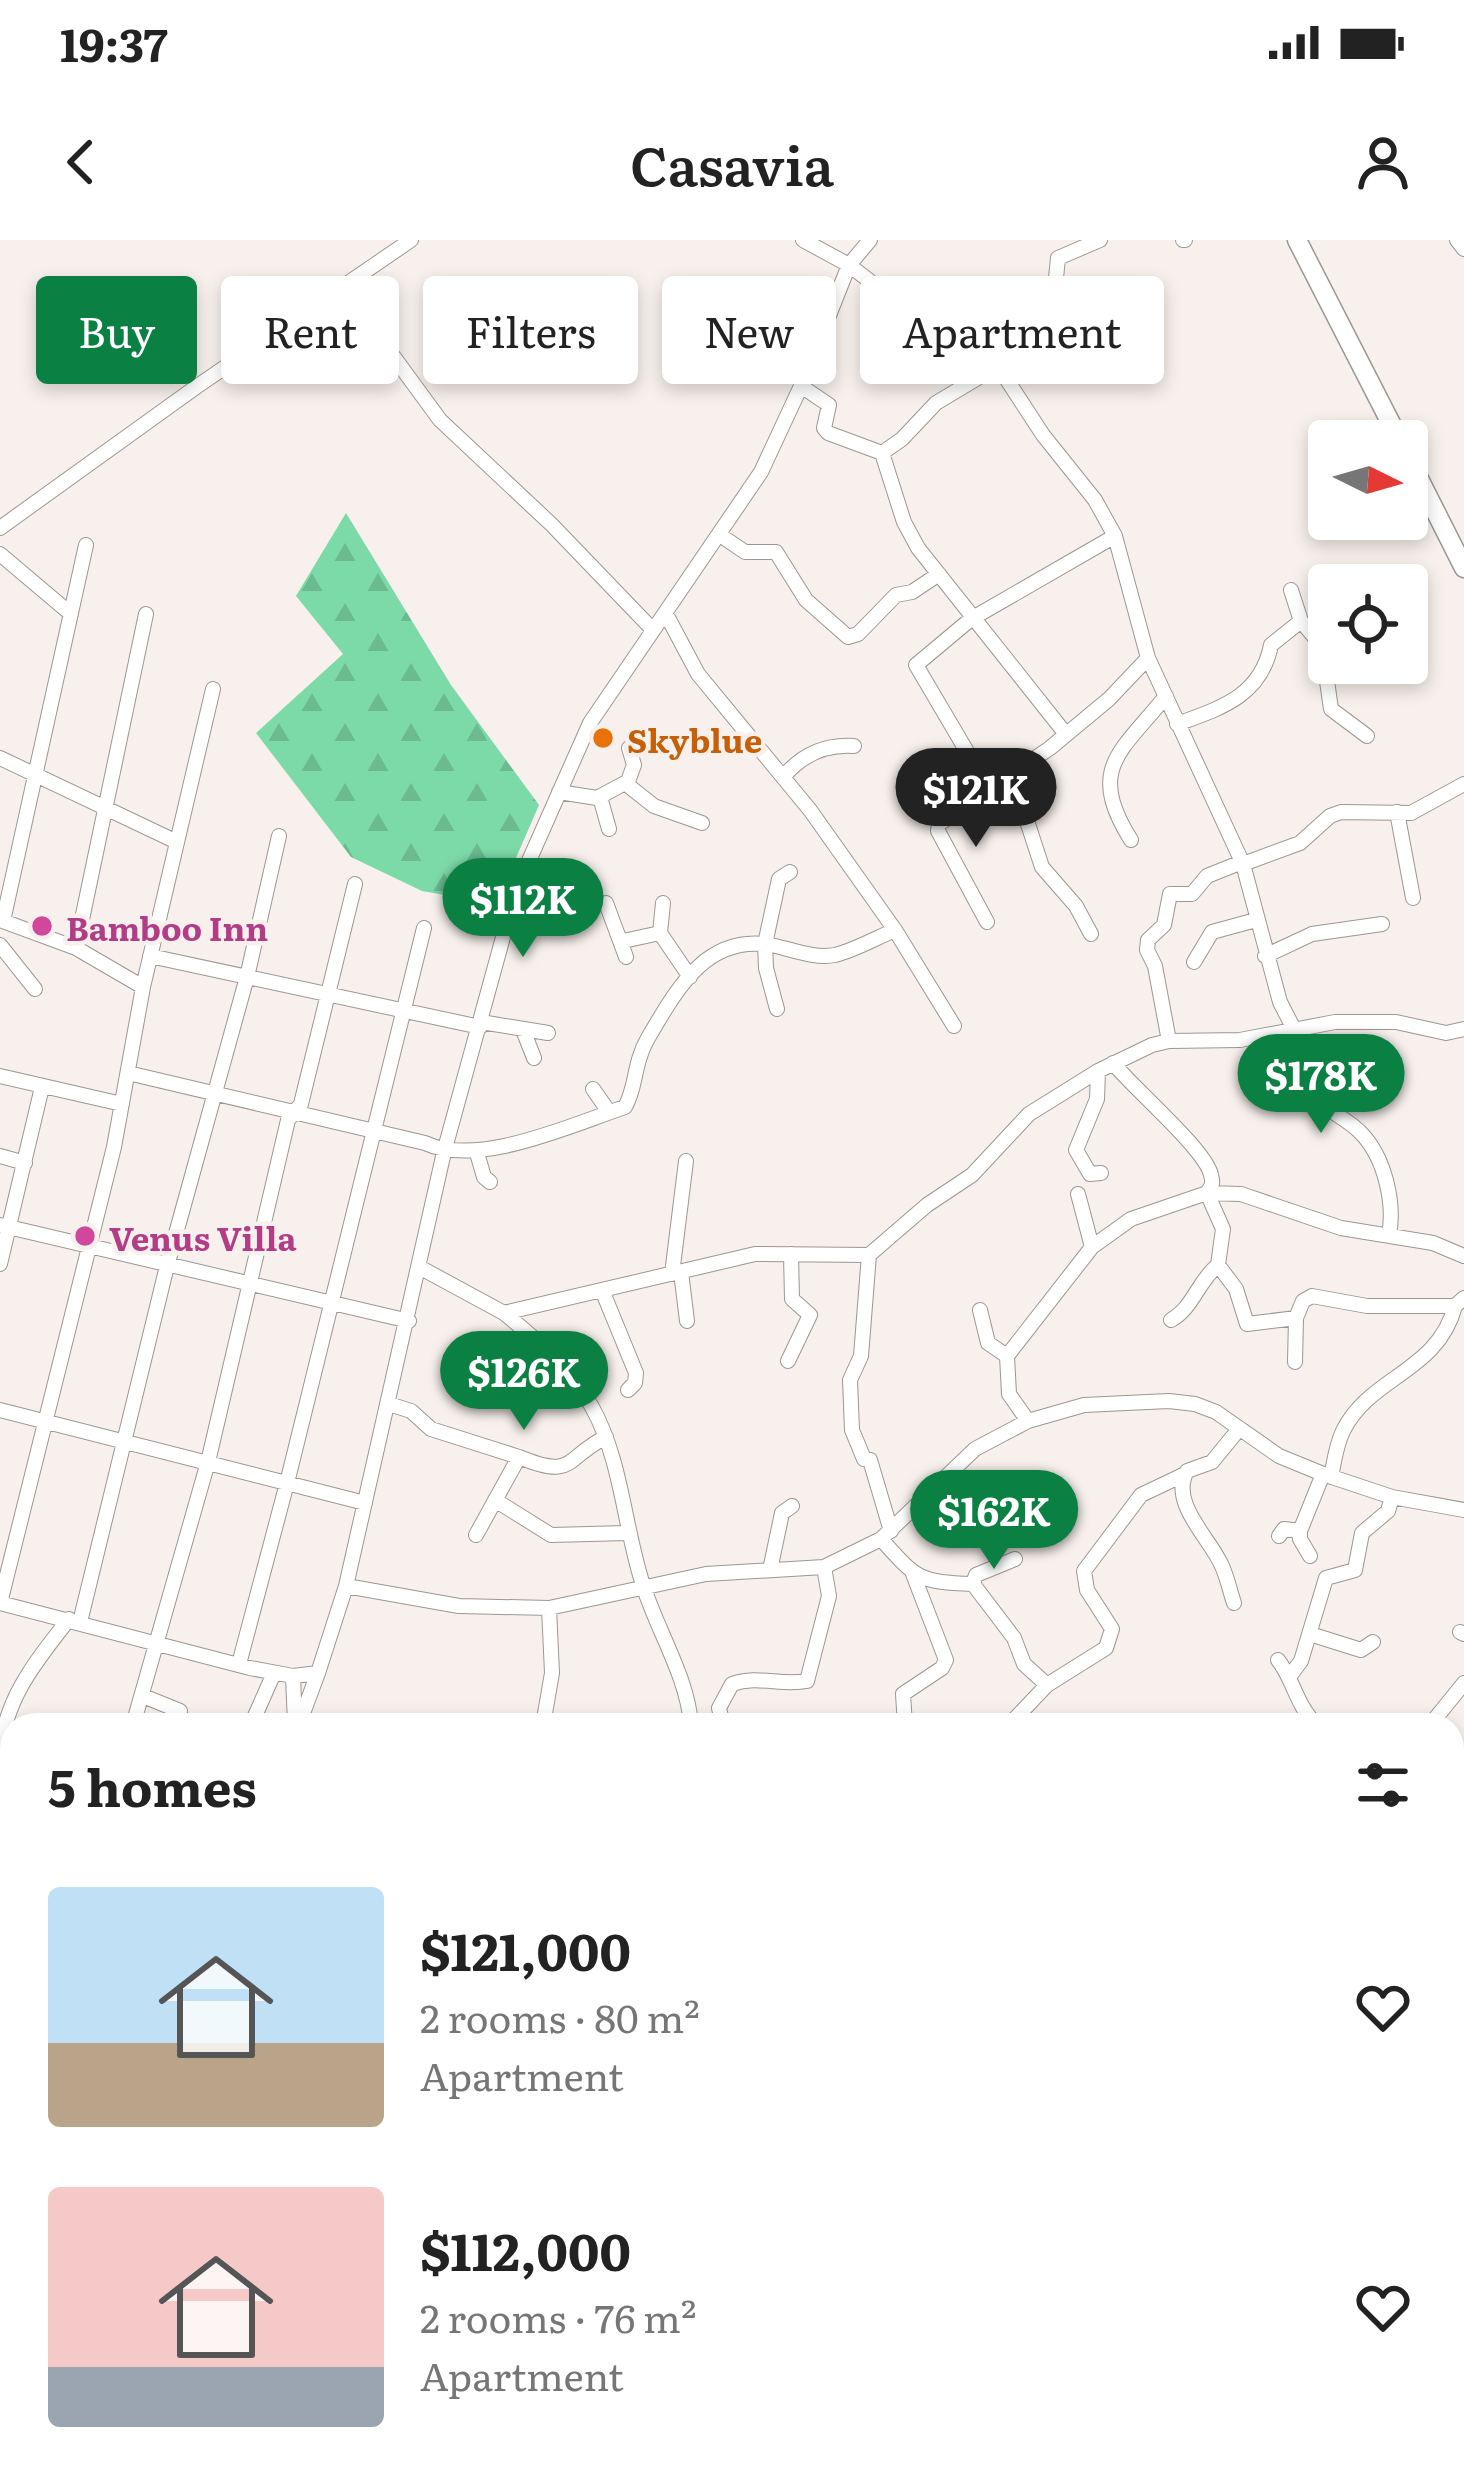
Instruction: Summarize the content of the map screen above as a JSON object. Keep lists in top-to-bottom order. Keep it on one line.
{"places":["Skyblue","Bamboo Inn","Venus Villa"],"north":"right","page":{"status":"19:37","header":"Casavia","chip":["Buy","Rent","Filters","New","Apartment"],"price":["$121K","$112K","$178K","$126K","$162K"],"heading":"5 homes","list":[{"name":"$121,000","note":"2 rooms · 80 m² · Apartment"},{"name":"$112,000","note":"2 rooms · 76 m² · Apartment"}]}}
